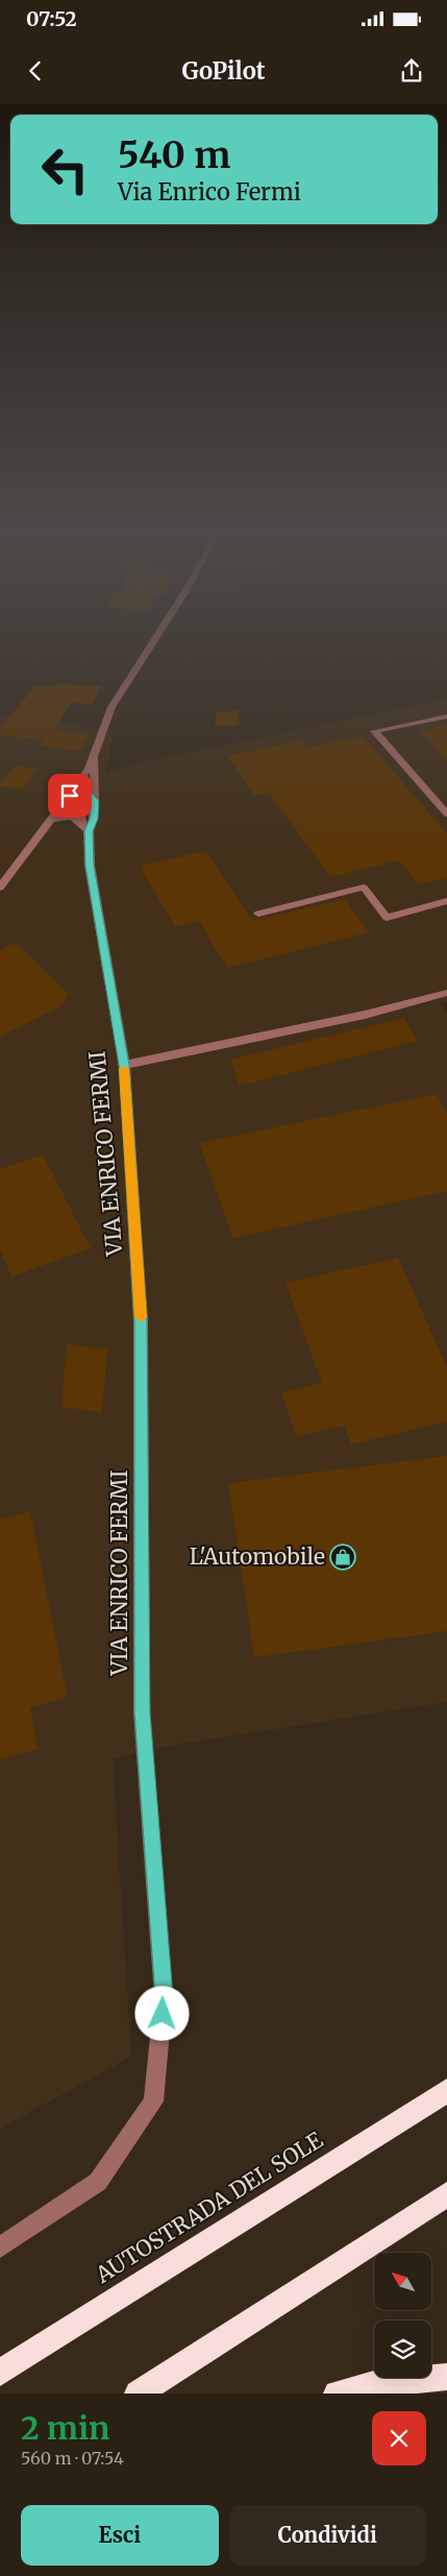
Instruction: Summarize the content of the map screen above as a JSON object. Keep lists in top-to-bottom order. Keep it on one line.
{"streets":{"highway":["AUTOSTRADA DEL SOLE"],"street":["VIA ENRICO FERMI"]},"places":{"shop":["L'Automobile"]},"north":"top left","page":{"status":"07:52","header":"GoPilot","turn":["540 m","Via Enrico Fermi"],"heading":["2 min","560 m · 07:54"],"buttons":["Esci","Condividi"]}}
